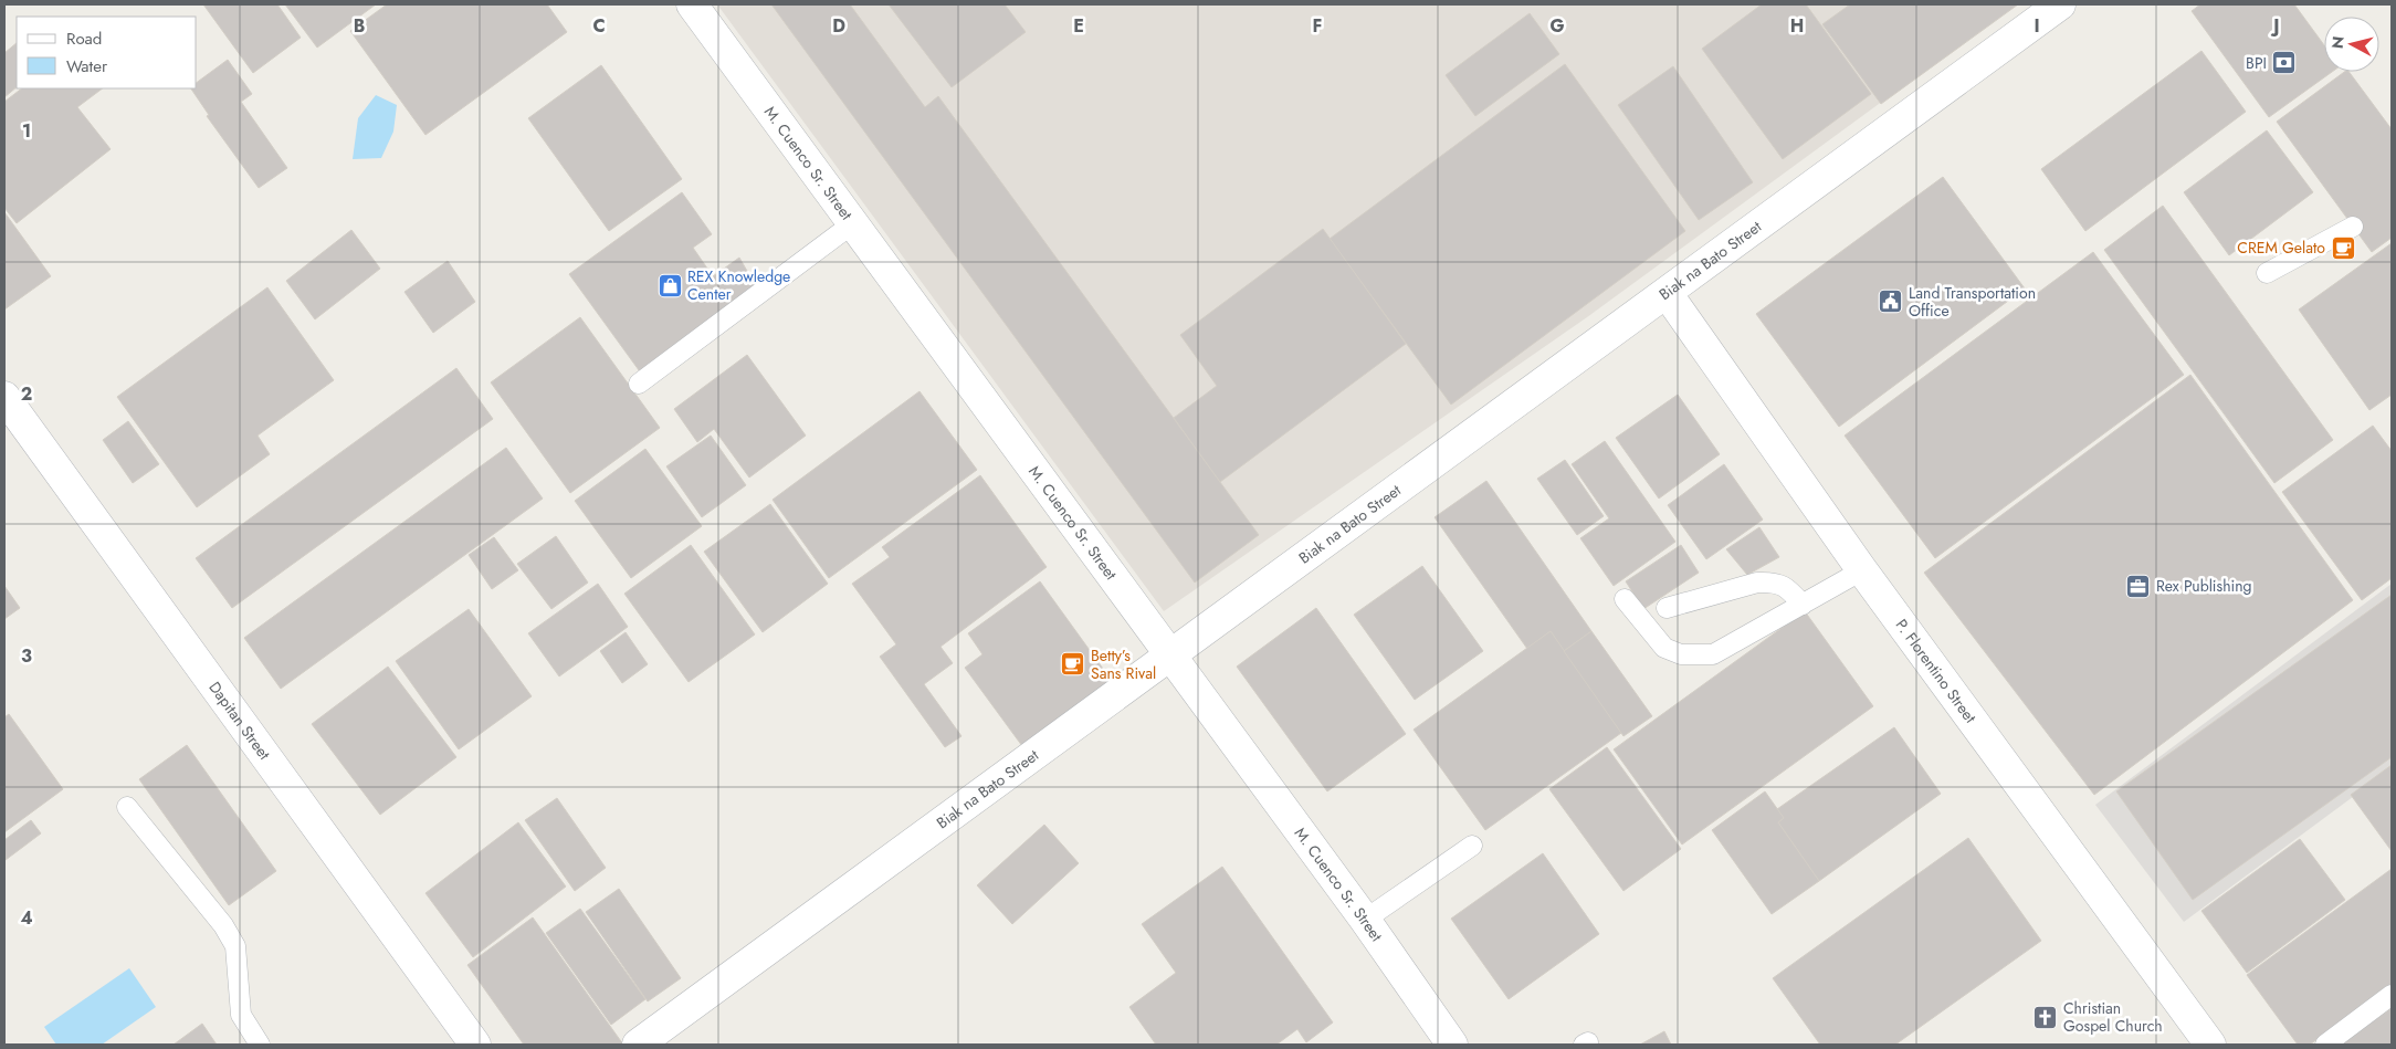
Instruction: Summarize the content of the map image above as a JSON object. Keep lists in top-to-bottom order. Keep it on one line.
{"streets":{"street":["M. Cuenco Sr. Street","Biak na Bato Street","P. Florentino Street","Dapitan Street"]},"crossings":[["M. Cuenco Sr. Street","Biak na Bato Street"],["Biak na Bato Street","P. Florentino Street"]],"places":{"bank":["BPI"],"cafe":["CREM Gelato","Betty’s Sans Rival"],"shop":["REX Knowledge Center"],"public building":["Land Transportation Office"],"office":["Rex Publishing"],"church":["Christian Gospel Church"]},"legend":["Road","Water"],"north":"left","grid":{"columns":["B","C","D","E","F","G","H","I","J"],"rows":["1","2","3","4"]}}
